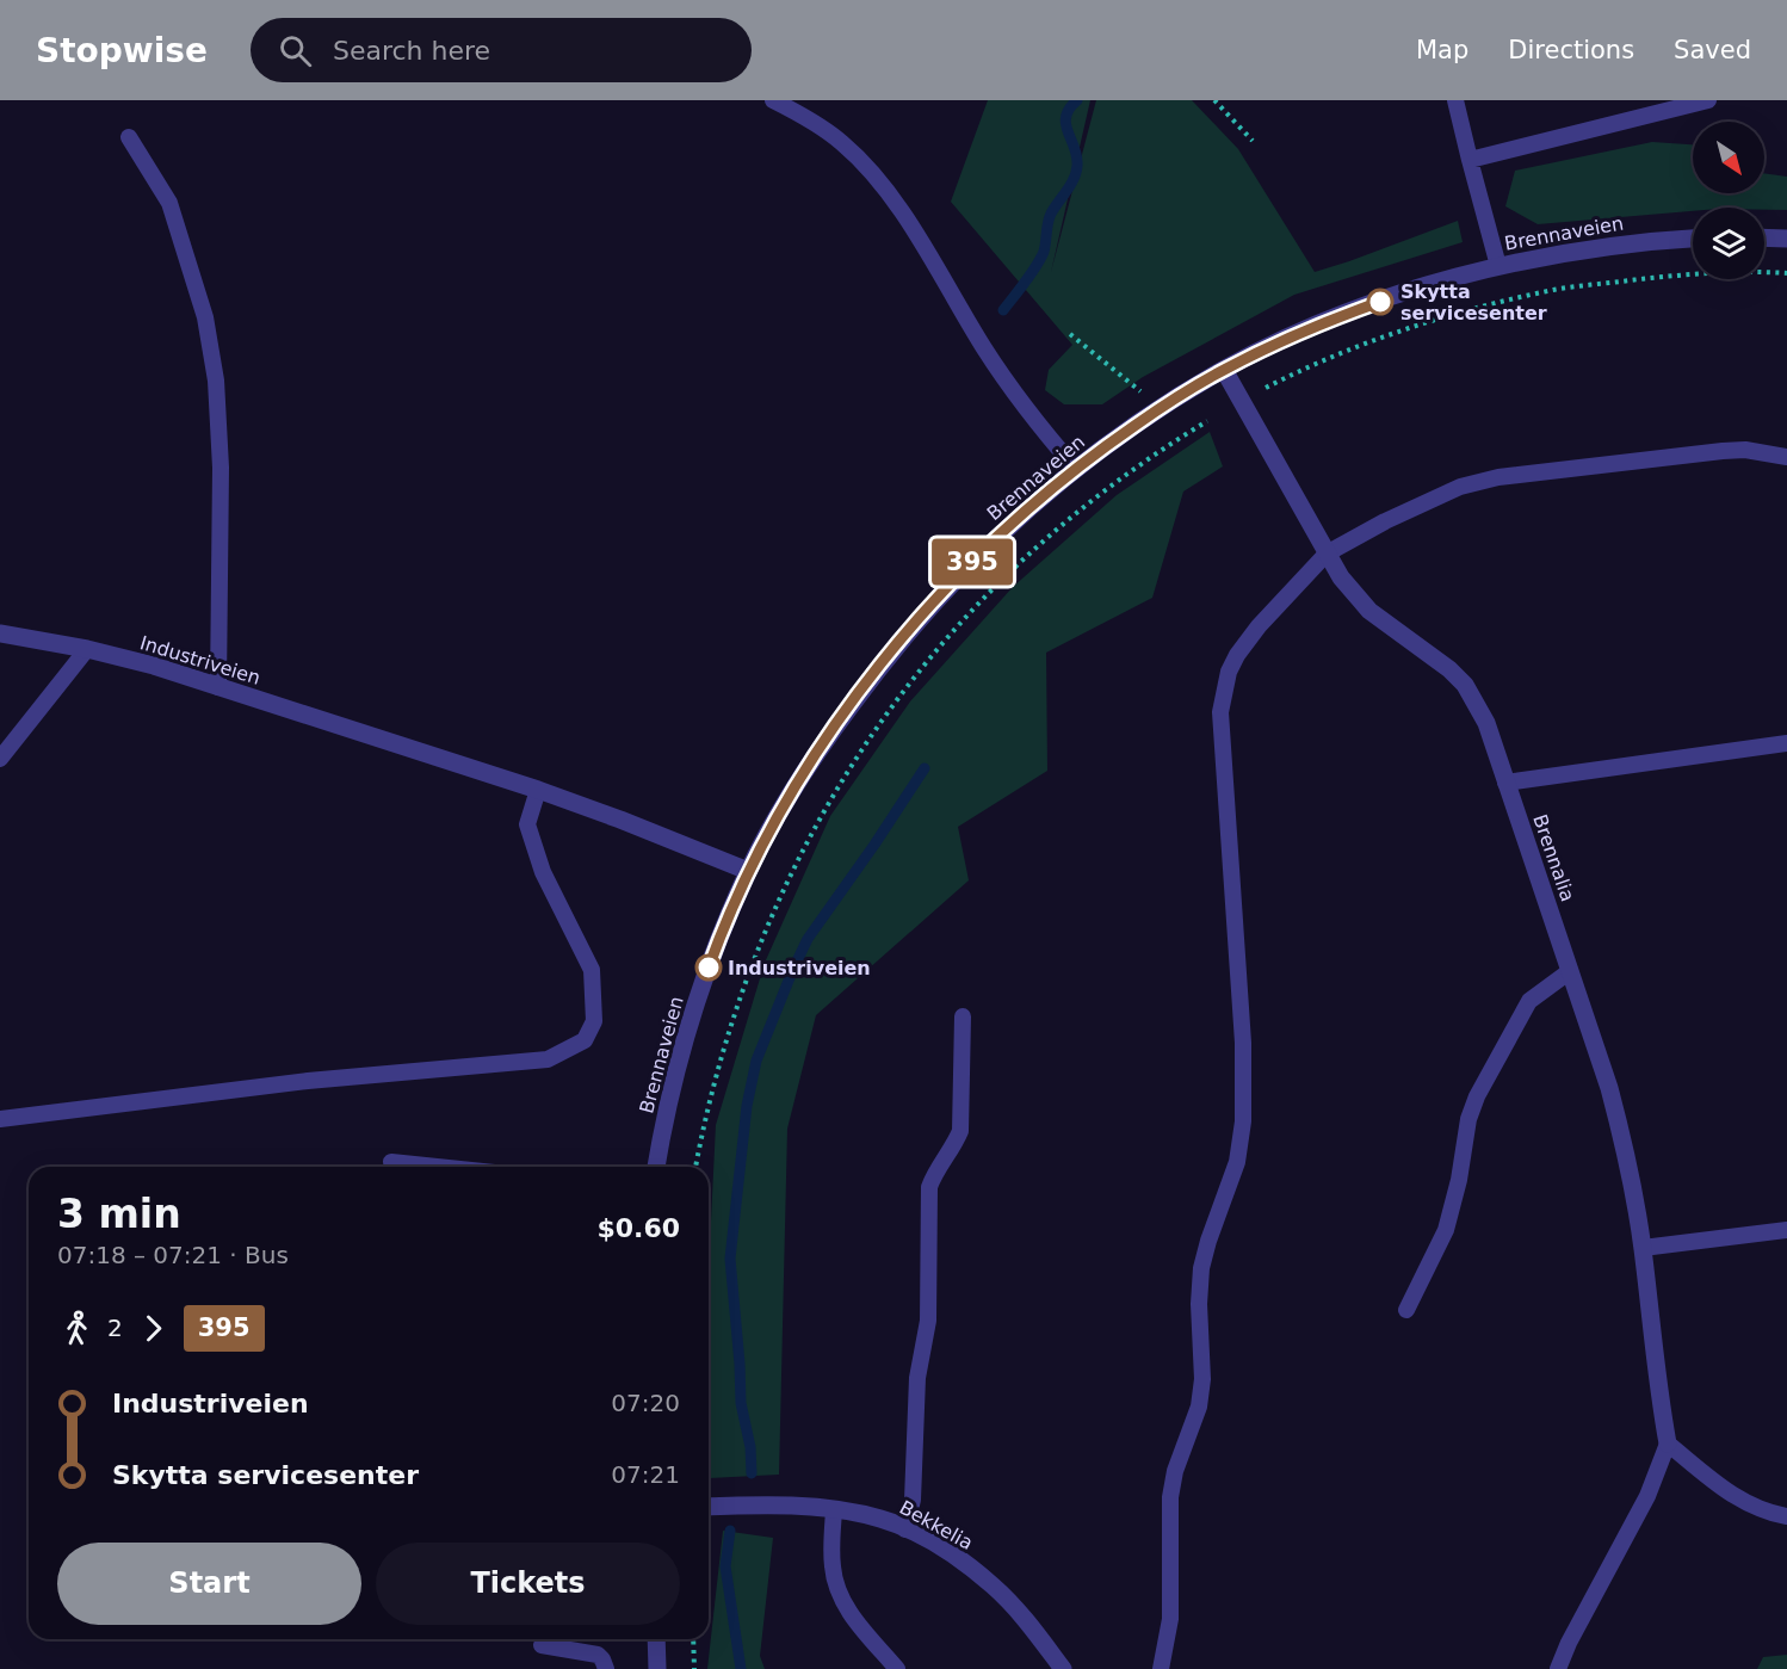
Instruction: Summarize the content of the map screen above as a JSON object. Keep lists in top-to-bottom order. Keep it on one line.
{"streets":{"street":["Brennaveien","Industriveien","Brennalia","Bekkelia"]},"crossings":[["Brennaveien","Industriveien"],["Brennaveien","Brennalia"]],"places":["Skytta servicesenter","Industriveien"],"lines":["bus line 395"],"north":"bottom right","page":{"header":"Stopwise","search":"Search here","nav":["Map","Directions","Saved"],"on_map":"395","heading":["3 min","07:18 – 07:21 · Bus","$0.60"],"legs":["2","395"],"list":[{"name":"Industriveien","value":"07:20"},{"name":"Skytta servicesenter","value":"07:21"}],"buttons":["Start","Tickets"]}}
